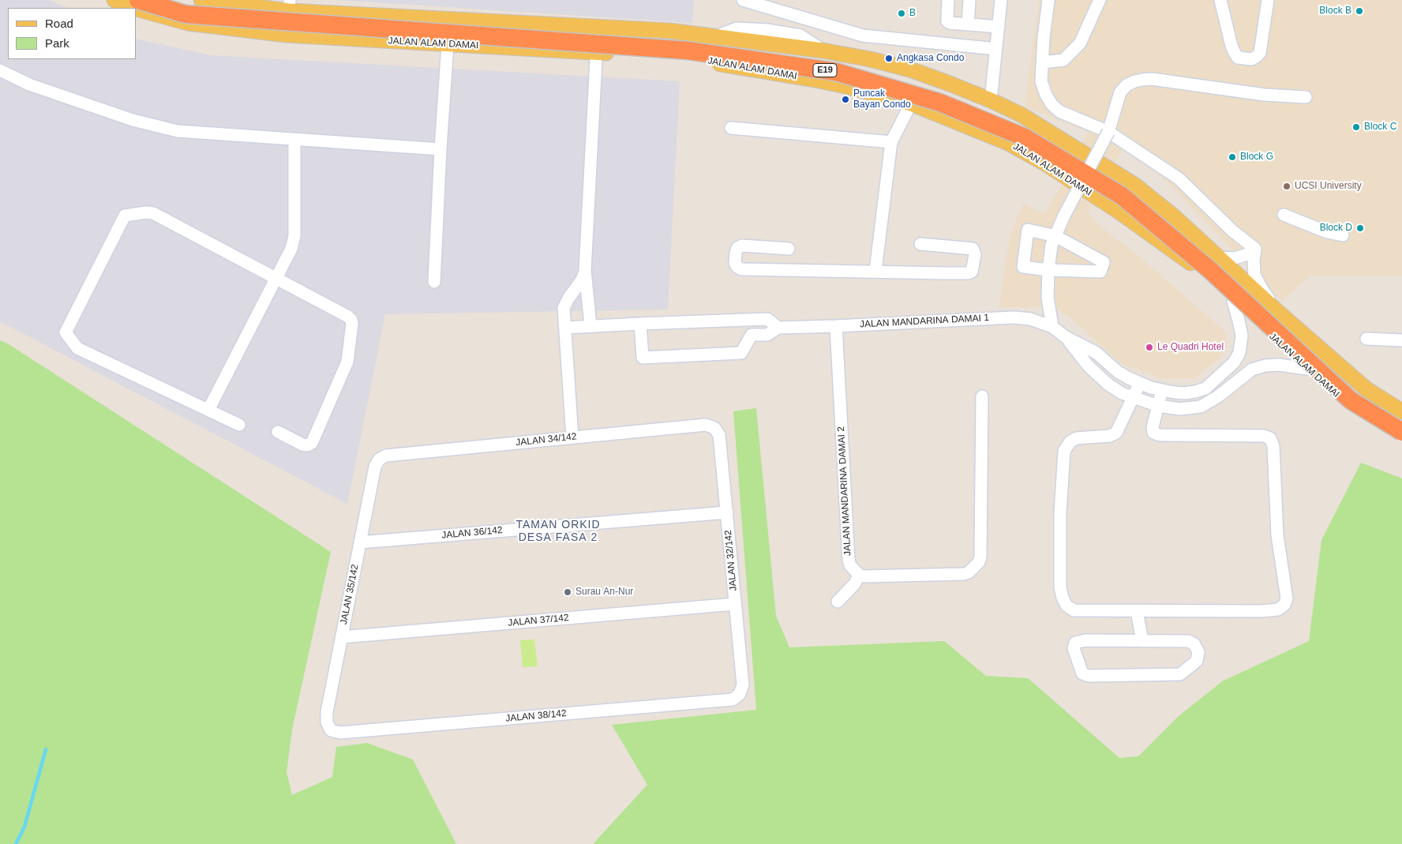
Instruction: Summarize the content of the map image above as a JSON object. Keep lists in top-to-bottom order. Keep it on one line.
{"streets":{"highway":["E19"],"main road":["JALAN ALAM DAMAI"],"street":["JALAN MANDARINA DAMAI 1","JALAN 34/142","JALAN MANDARINA DAMAI 2","JALAN 36/142","JALAN 32/142","JALAN 35/142","JALAN 37/142","JALAN 38/142"]},"crossings":[["JALAN ALAM DAMAI","JALAN MANDARINA DAMAI 1"],["JALAN MANDARINA DAMAI 1","JALAN MANDARINA DAMAI 2"],["JALAN 34/142","JALAN 32/142"],["JALAN 34/142","JALAN 35/142"],["JALAN 36/142","JALAN 32/142"],["JALAN 36/142","JALAN 35/142"],["JALAN 32/142","JALAN 37/142"],["JALAN 32/142","JALAN 38/142"],["JALAN 35/142","JALAN 37/142"],["JALAN 35/142","JALAN 38/142"]],"districts":["TAMAN ORKID DESA FASA 2"],"places":["Block B","B","Angkasa Condo","Puncak Bayan Condo","Block C","Block G","UCSI University","Block D","Le Quadri Hotel","Surau An-Nur"],"legend":["Road","Park"]}
